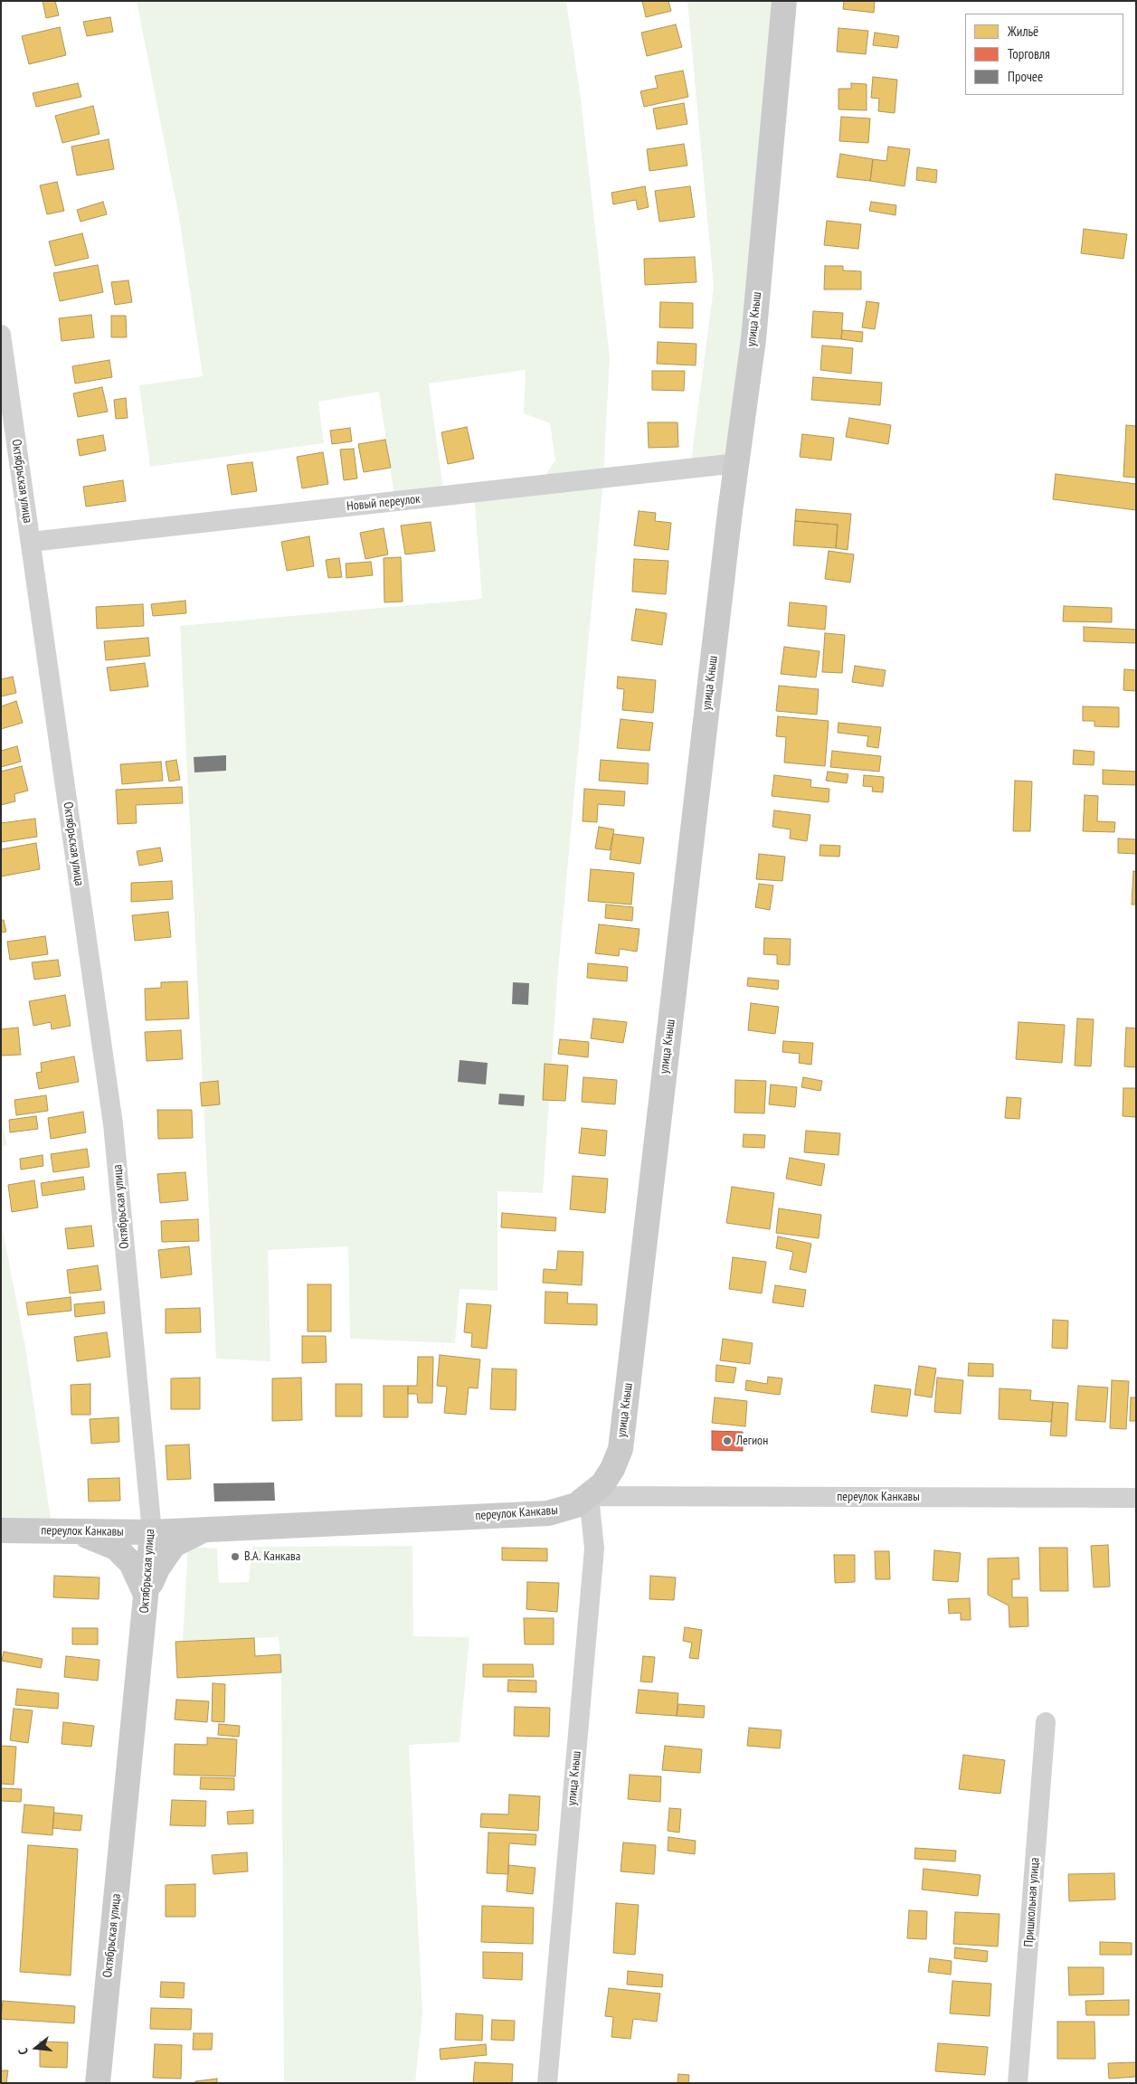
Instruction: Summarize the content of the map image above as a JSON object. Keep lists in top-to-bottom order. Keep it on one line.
{"streets":{"street":["улица Кныш","Октябрьская улица","Новый переулок","переулок Канкавы","Пришкольная улица"]},"crossings":[["улица Кныш","Новый переулок"],["улица Кныш","переулок Канкавы"],["Октябрьская улица","Новый переулок"],["Октябрьская улица","переулок Канкавы"]],"places":["Легион","В.А. Канкава"],"legend":["Жильё","Торговля","Прочее"],"north":"left"}
